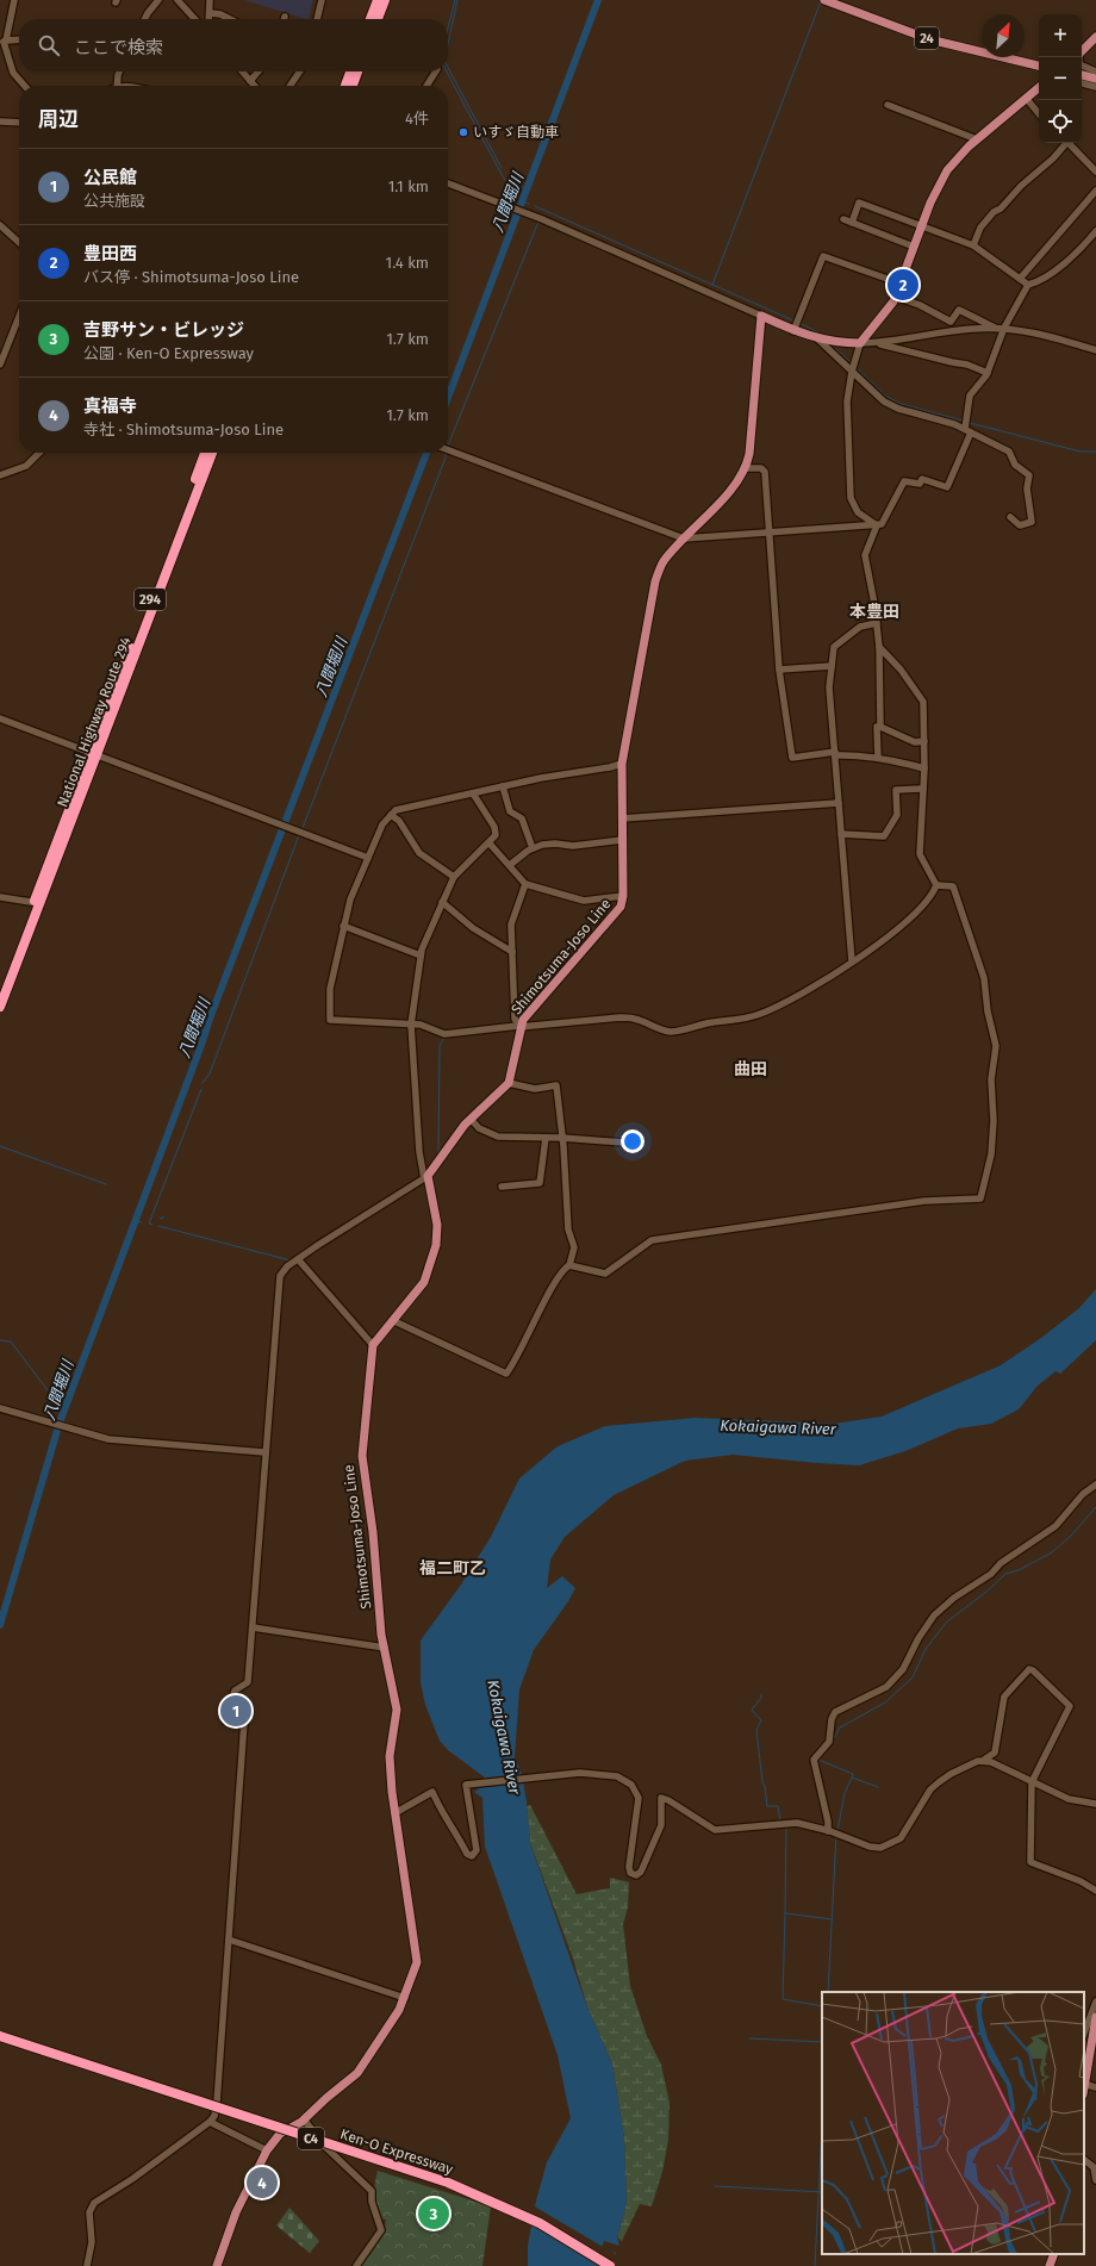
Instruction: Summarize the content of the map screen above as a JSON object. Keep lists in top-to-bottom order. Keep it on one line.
{"streets":{"highway":["294","National Highway Route 294","C4","Ken-O Expressway"],"main road":["24","Shimotsuma-Joso Line"]},"districts":["本豊田","曲田","福二町乙"],"water":["八間堀川","Kokaigawa River"],"places":["いすゞ自動車"],"north":"top right","page":{"map_buttons":["+","−"],"search":"ここで検索","heading":["周辺","4件"],"list":[{"mark":"1","name":"公民館","note":"公共施設","value":"1.1 km"},{"mark":"2","name":"豊田西","note":"バス停 · Shimotsuma-Joso Line","value":"1.4 km"},{"mark":"3","name":"吉野サン・ビレッジ","note":"公園 · Ken-O Expressway","value":"1.7 km"},{"mark":"4","name":"真福寺","note":"寺社 · Shimotsuma-Joso Line","value":"1.7 km"}],"pins":["2","1","4","3"]}}
